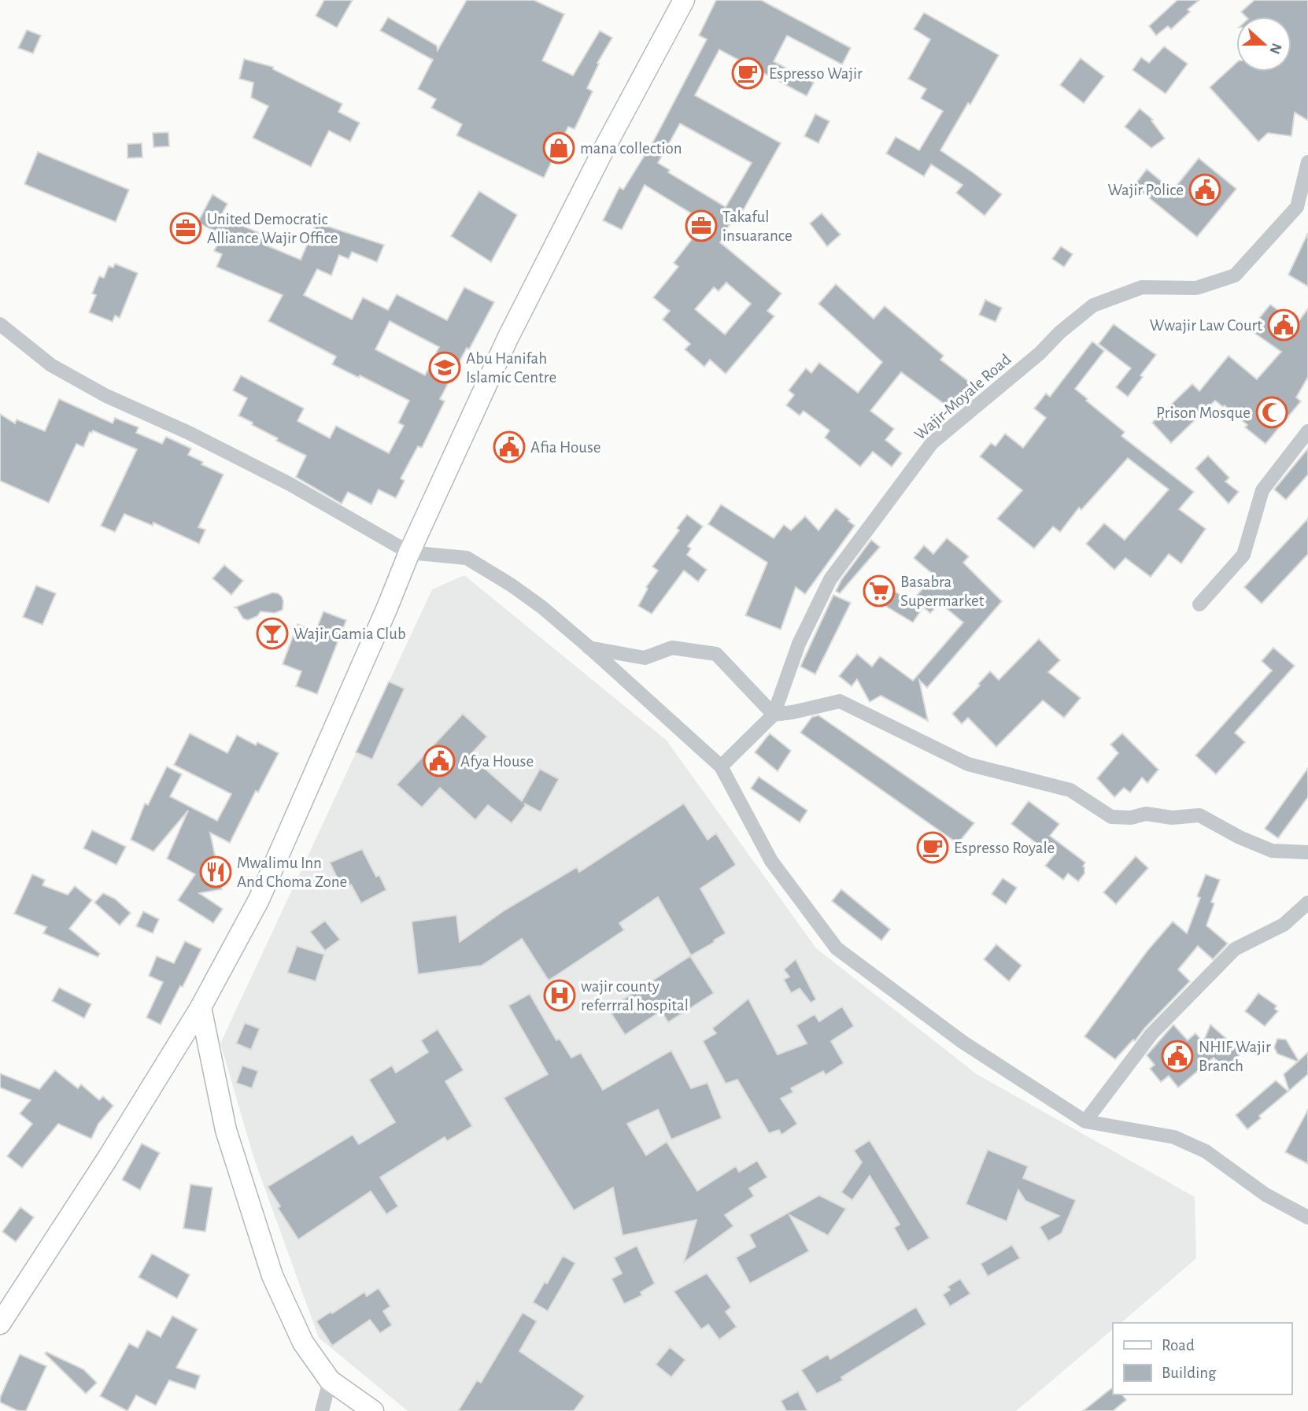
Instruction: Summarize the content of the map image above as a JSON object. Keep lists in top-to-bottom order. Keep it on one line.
{"streets":{"street":["Wajir-Moyale Road"]},"places":{"cafe":["Espresso Wajir","Espresso Royale"],"shop":["mana collection"],"public building":["Wajir Police","Wwajir Law Court","Afia House","Afya House","NHIF Wajir Branch"],"office":["Takaful insuarance","United Democratic Alliance Wajir Office"],"school or university":["Abu Hanifah Islamic Centre"],"mosque":["Prison Mosque"],"supermarket":["Basabra Supermarket"],"bar":["Wajir Gamia Club"],"restaurant":["Mwalimu Inn And Choma Zone"],"hospital":["wajir county referrral hospital"]},"legend":["Road","Building"],"north":"right"}
